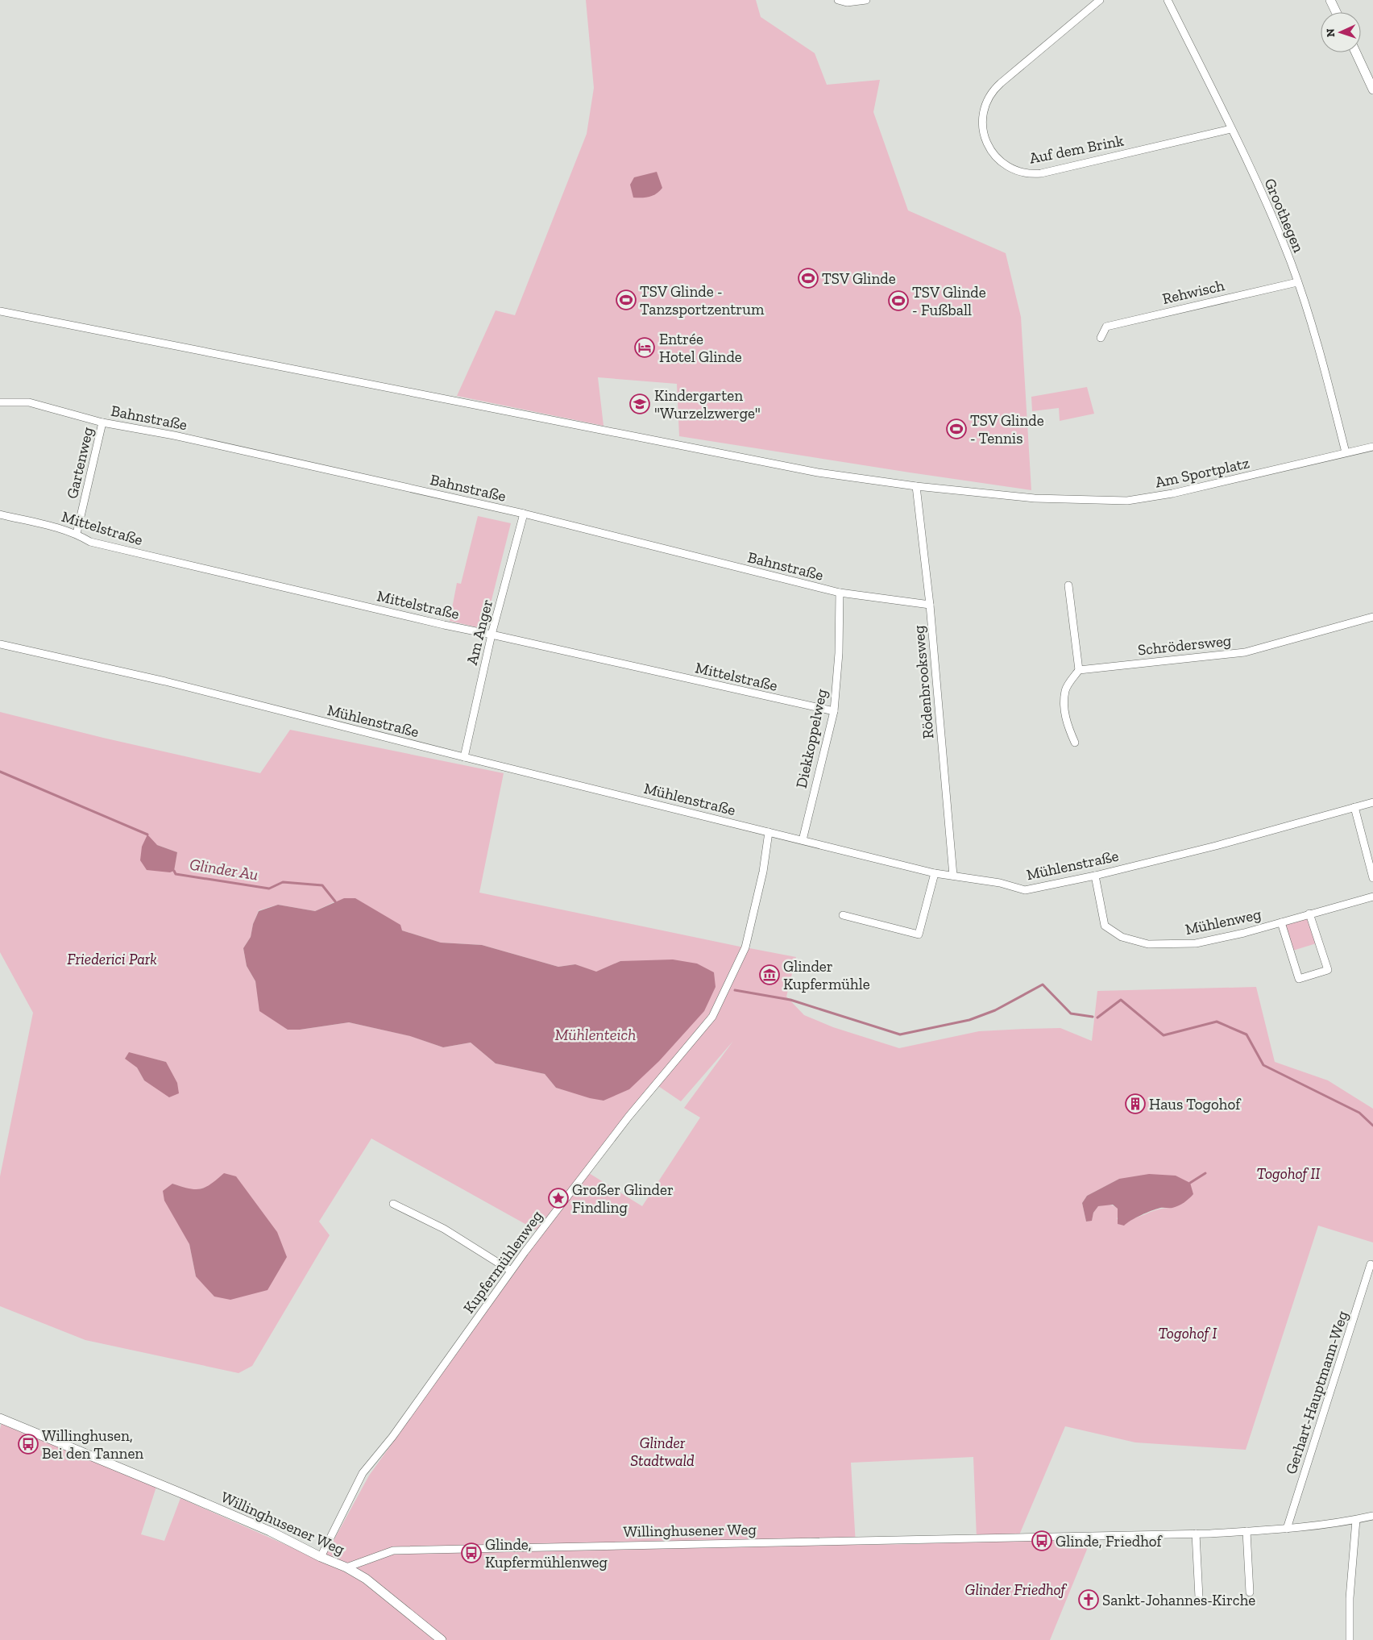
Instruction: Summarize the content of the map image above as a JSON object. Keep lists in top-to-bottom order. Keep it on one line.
{"streets":{"street":["Auf dem Brink","Groothegen","Rehwisch","Bahnstraße","Gartenweg","Am Sportplatz","Mittelstraße","Am Anger","Schrödersweg","Rödenbrooksweg","Mühlenstraße","Diekkoppelweg","Mühlenweg","Kupfermühlenweg","Gerhart-Hauptmann-Weg","Willinghusener Weg"]},"crossings":[["Auf dem Brink","Groothegen"],["Groothegen","Rehwisch"],["Groothegen","Am Sportplatz"],["Bahnstraße","Gartenweg"],["Bahnstraße","Am Anger"],["Bahnstraße","Rödenbrooksweg"],["Bahnstraße","Diekkoppelweg"],["Gartenweg","Mittelstraße"],["Am Sportplatz","Rödenbrooksweg"],["Mittelstraße","Am Anger"],["Mittelstraße","Diekkoppelweg"],["Am Anger","Mühlenstraße"],["Rödenbrooksweg","Mühlenstraße"],["Mühlenstraße","Diekkoppelweg"],["Mühlenstraße","Mühlenweg"],["Mühlenstraße","Kupfermühlenweg"],["Kupfermühlenweg","Willinghusener Weg"],["Gerhart-Hauptmann-Weg","Willinghusener Weg"]],"water":["Glinder Au","Mühlenteich"],"parks":["Friederici Park","Togohof II","Togohof I","Glinder Stadtwald","Glinder Friedhof"],"places":{"sports":["TSV Glinde","TSV Glinde - Tanzsportzentrum","TSV Glinde - Fußball","TSV Glinde - Tennis"],"hotel":["Entrée Hotel Glinde"],"school or university":["Kindergarten \"Wurzelzwerge\""],"museum":["Glinder Kupfermühle"],"building":["Haus Togohof"],"place":["Großer Glinder Findling"],"bus stop":["Willinghusen, Bei den Tannen","Glinde, Friedhof","Glinde, Kupfermühlenweg"],"church":["Sankt-Johannes-Kirche"]},"north":"left"}
